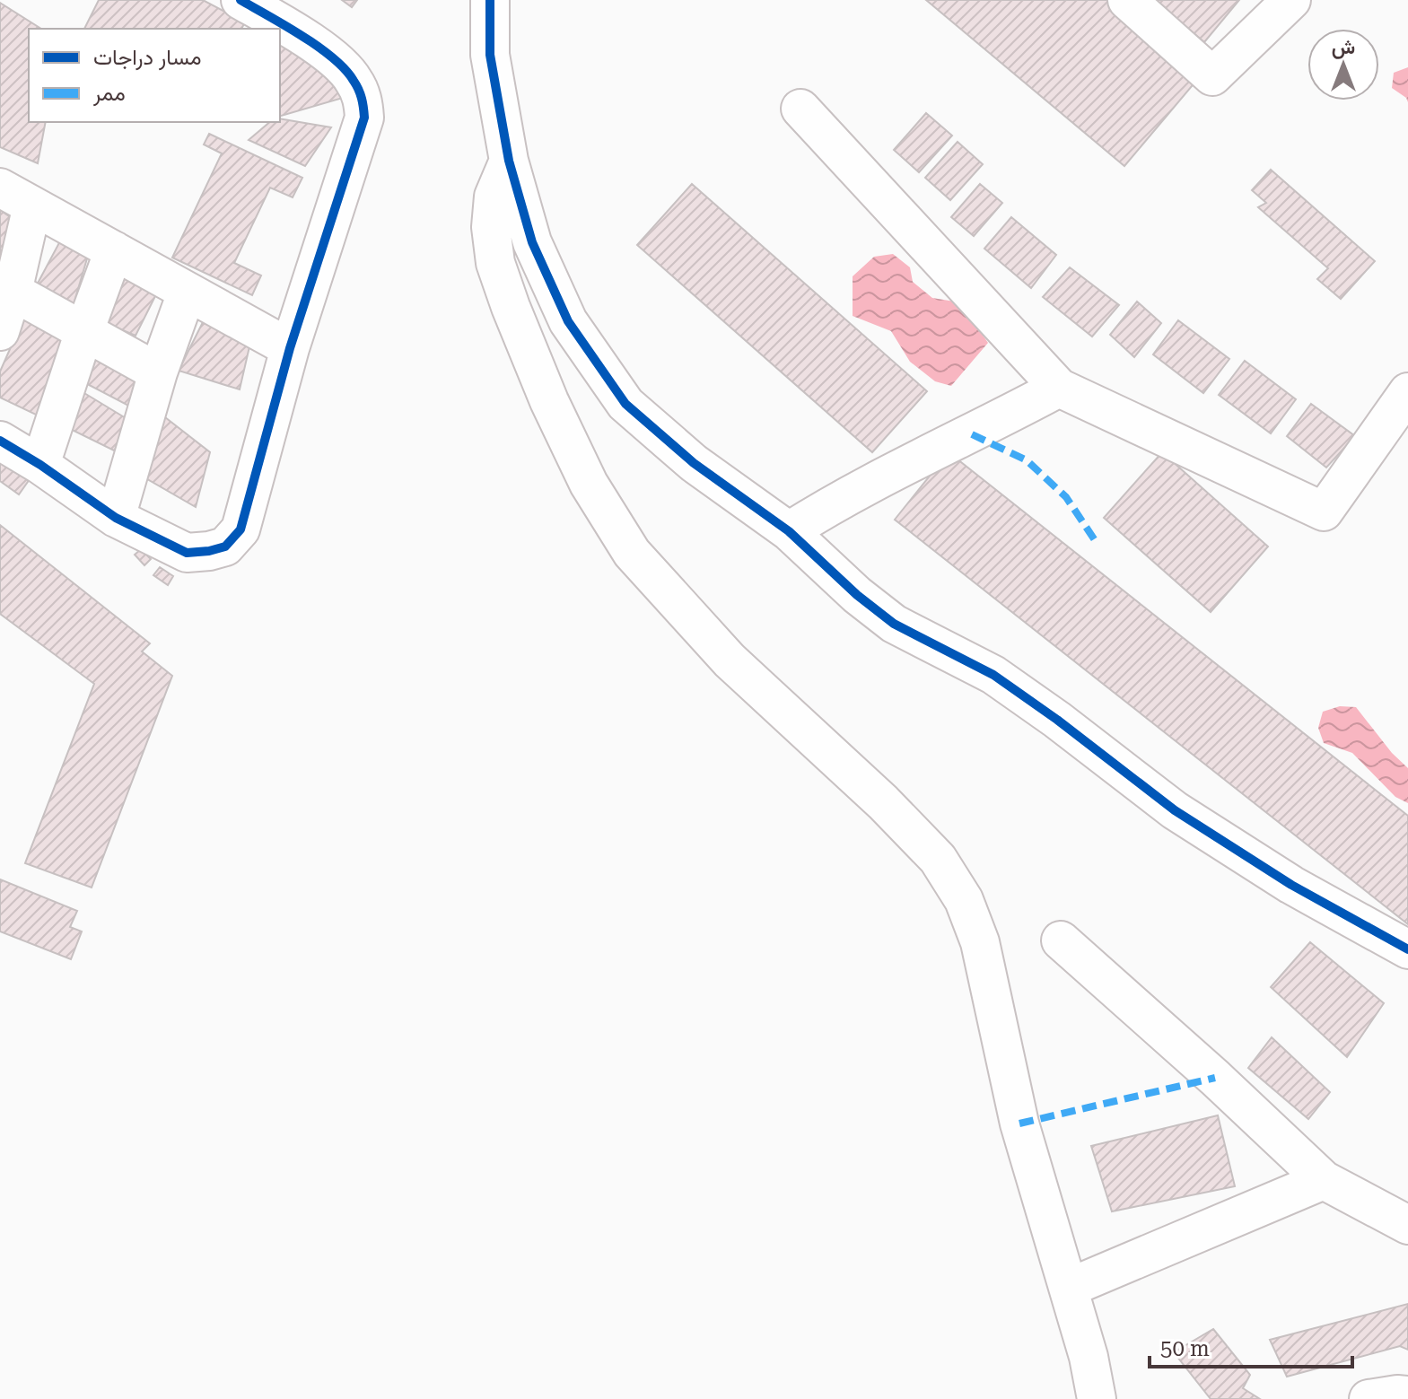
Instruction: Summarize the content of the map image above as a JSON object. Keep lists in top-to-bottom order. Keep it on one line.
{"legend":["مسار دراجات","ممر"],"scale_bar":"50 m","north":"top"}
